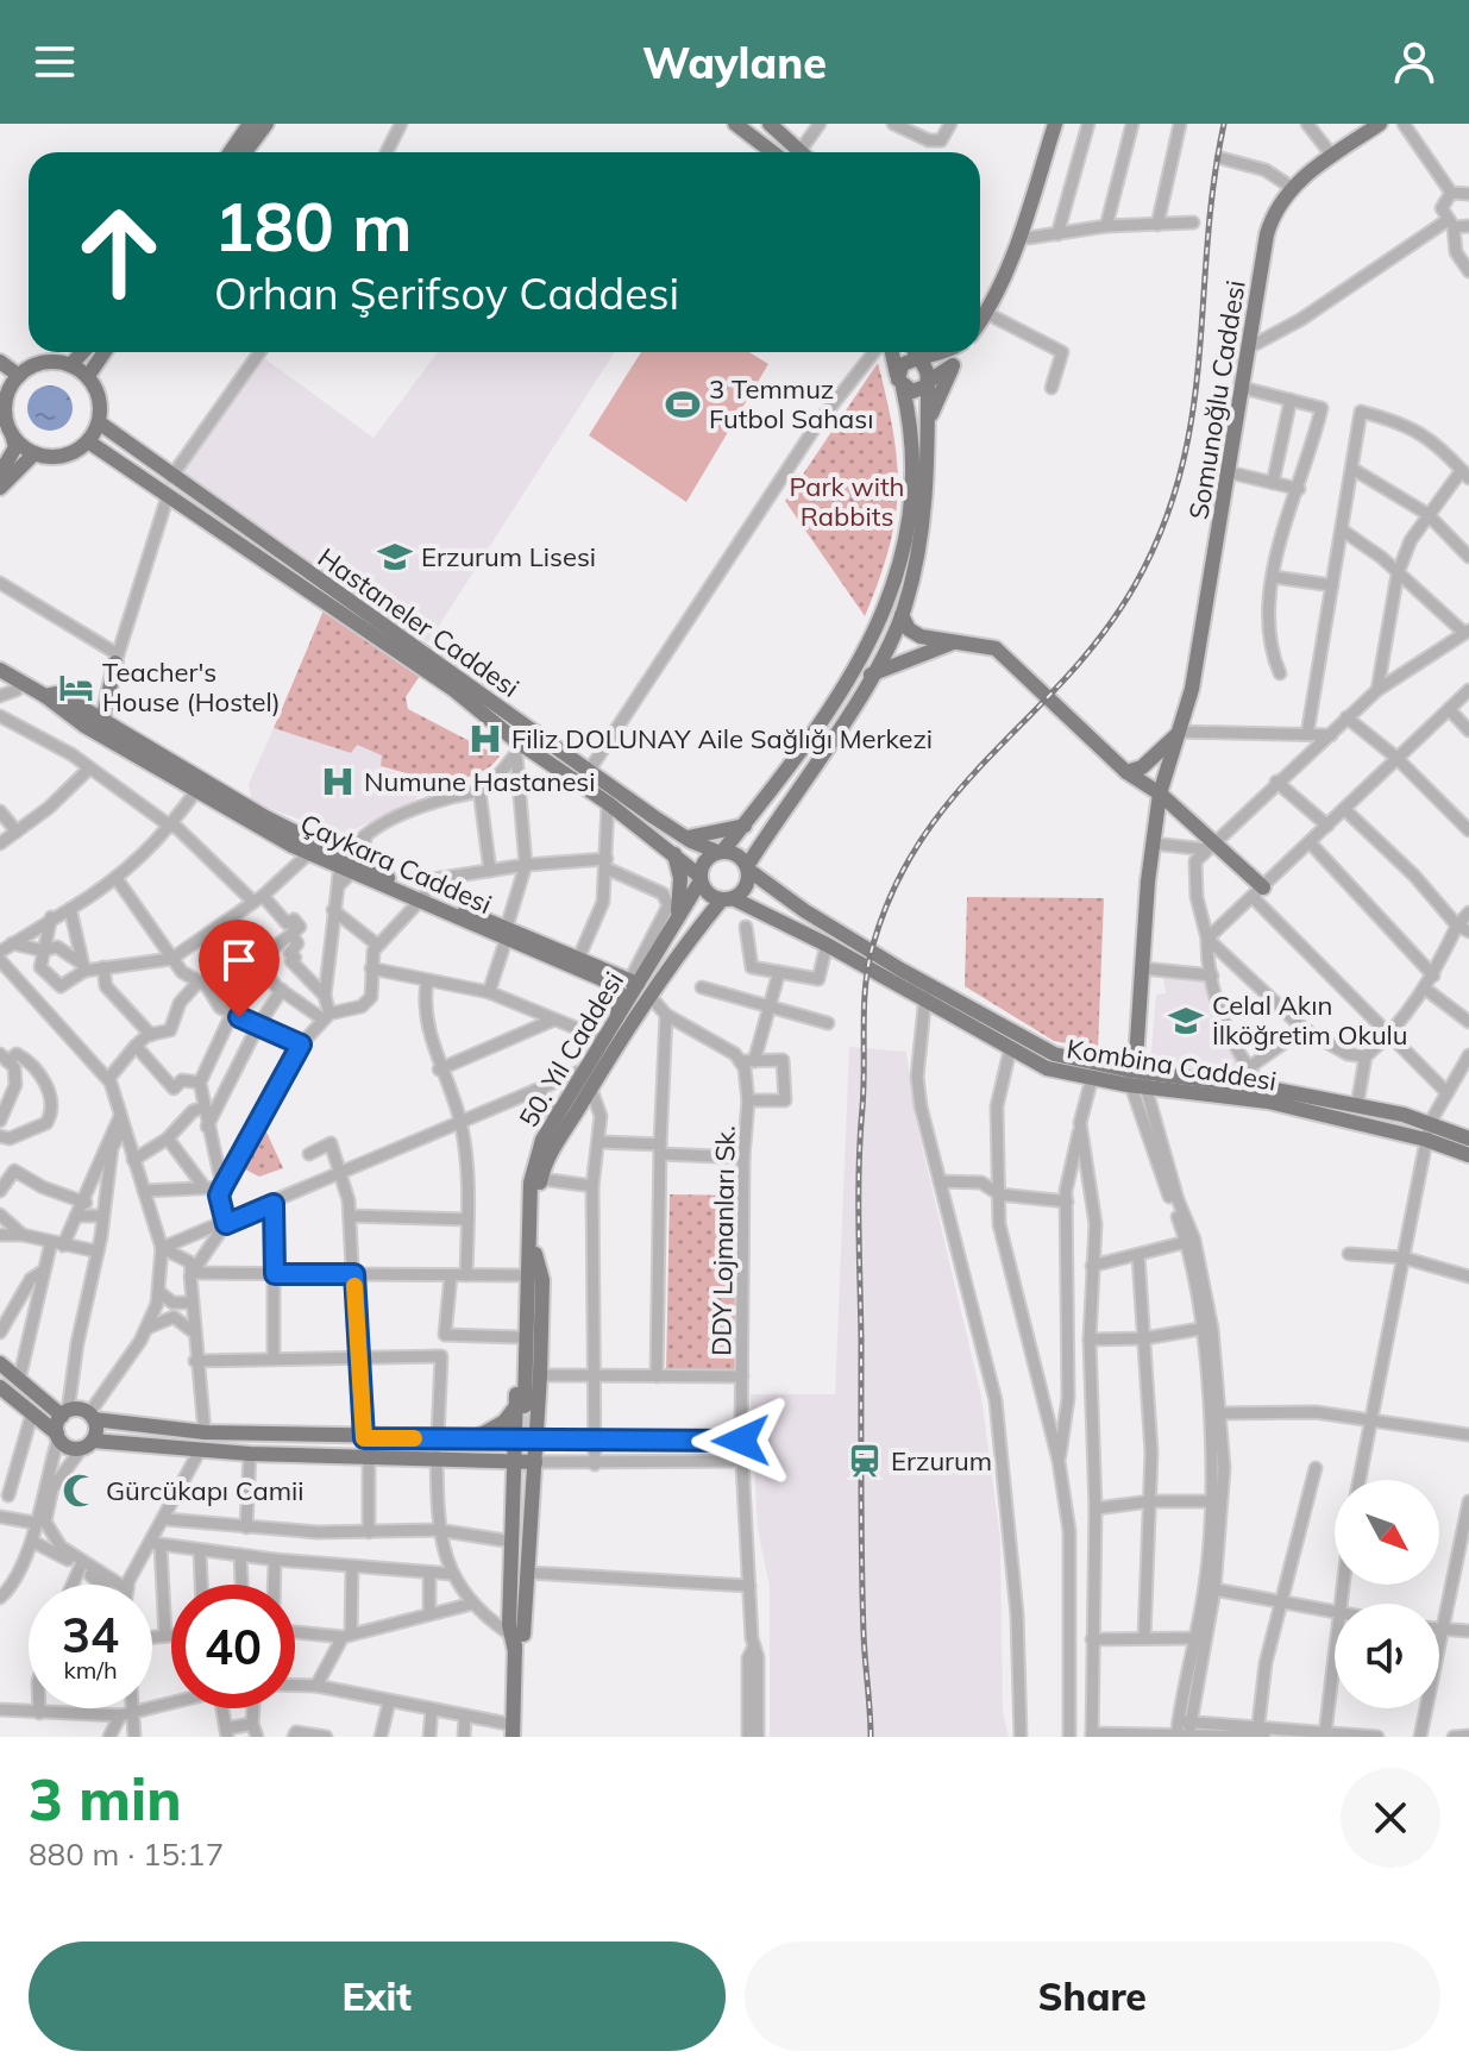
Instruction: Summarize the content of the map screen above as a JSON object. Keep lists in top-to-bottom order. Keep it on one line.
{"streets":{"main road":["Somunoğlu Caddesi","Hastaneler Caddesi","Çaykara Caddesi","50. Yıl Caddesi","Kombina Caddesi"],"street":["DDY Lojmanları Sk."]},"crossings":[["Somunoğlu Caddesi","Kombina Caddesi"],["Hastaneler Caddesi","50. Yıl Caddesi"],["Hastaneler Caddesi","Kombina Caddesi"],["Çaykara Caddesi","50. Yıl Caddesi"],["50. Yıl Caddesi","Kombina Caddesi"]],"parks":["Park with Rabbits"],"places":{"sports":["3 Temmuz Futbol Sahası"],"school or university":["Erzurum Lisesi","Celal Akın İlköğretim Okulu"],"hotel":["Teacher's House (Hostel)"],"hospital":["Filiz DOLUNAY Aile Sağlığı Merkezi","Numune Hastanesi"],"station":["Erzurum"],"mosque":["Gürcükapı Camii"]},"north":"bottom right","page":{"header":"Waylane","turn":["180 m","Orhan Şerifsoy Caddesi"],"speed":"34 km/h","limit":"40","heading":["3 min","880 m · 15:17"],"buttons":["Exit","Share"]}}
